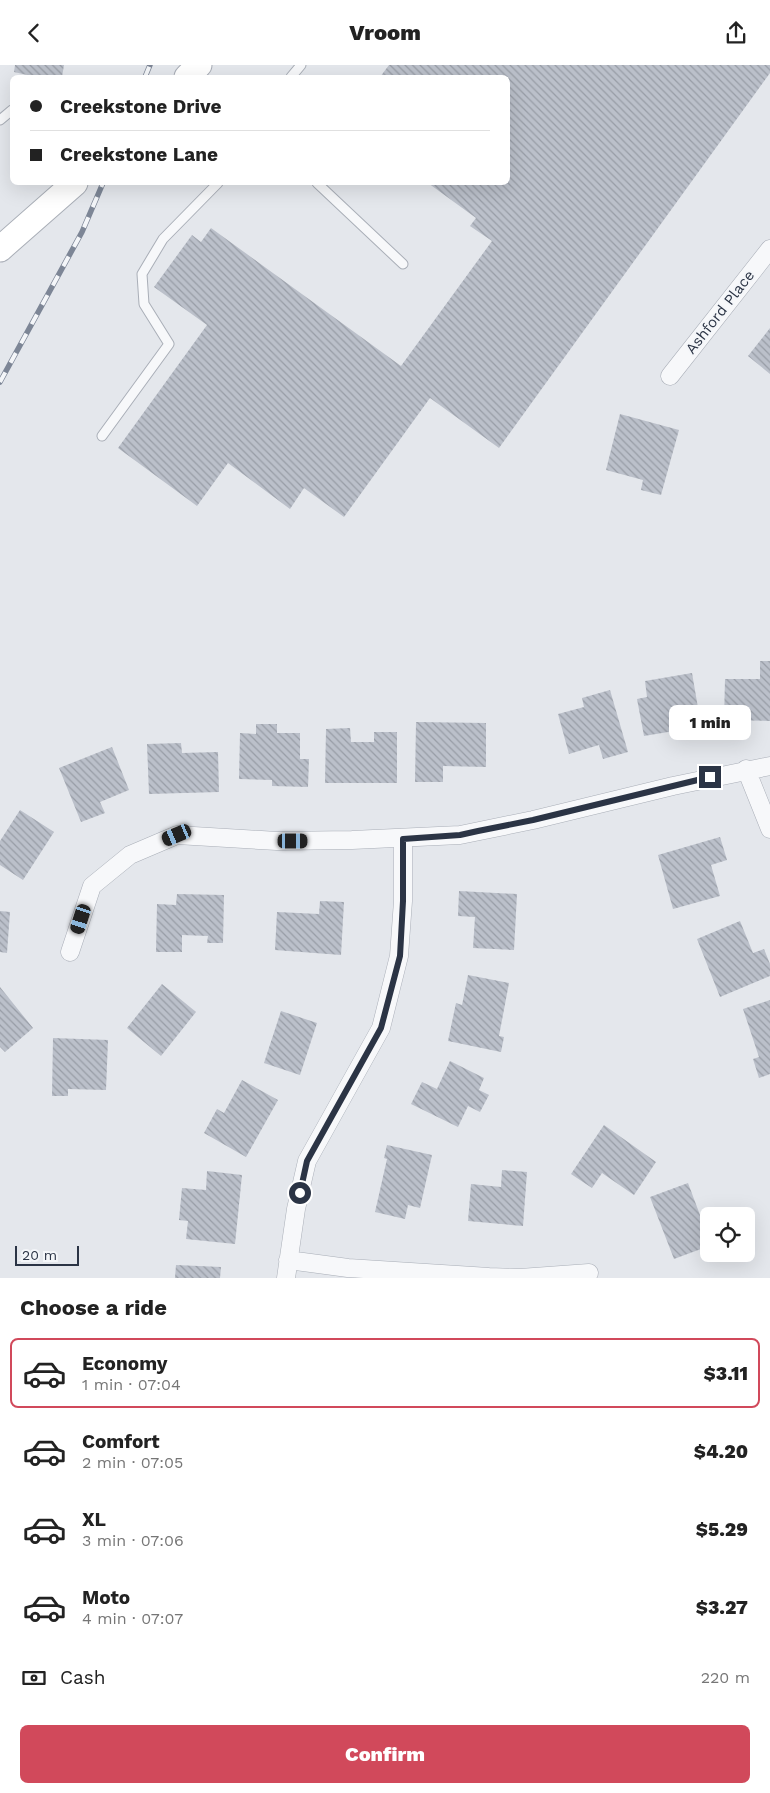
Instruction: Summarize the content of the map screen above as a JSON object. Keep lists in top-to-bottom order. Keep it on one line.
{"streets":{"street":["Ashford Place"]},"scale_bar":"20 m","page":{"header":"Vroom","banner":["Creekstone Drive","Creekstone Lane"],"bubble":"1 min","scale":"20 m","heading":"Choose a ride","list":[{"name":"Economy","note":"1 min · 07:04","value":"$3.11"},{"name":"Comfort","note":"2 min · 07:05","value":"$4.20"},{"name":"XL","note":"3 min · 07:06","value":"$5.29"},{"name":"Moto","note":"4 min · 07:07","value":"$3.27"}],"pay":["Cash","220 m"],"buttons":"Confirm"}}
